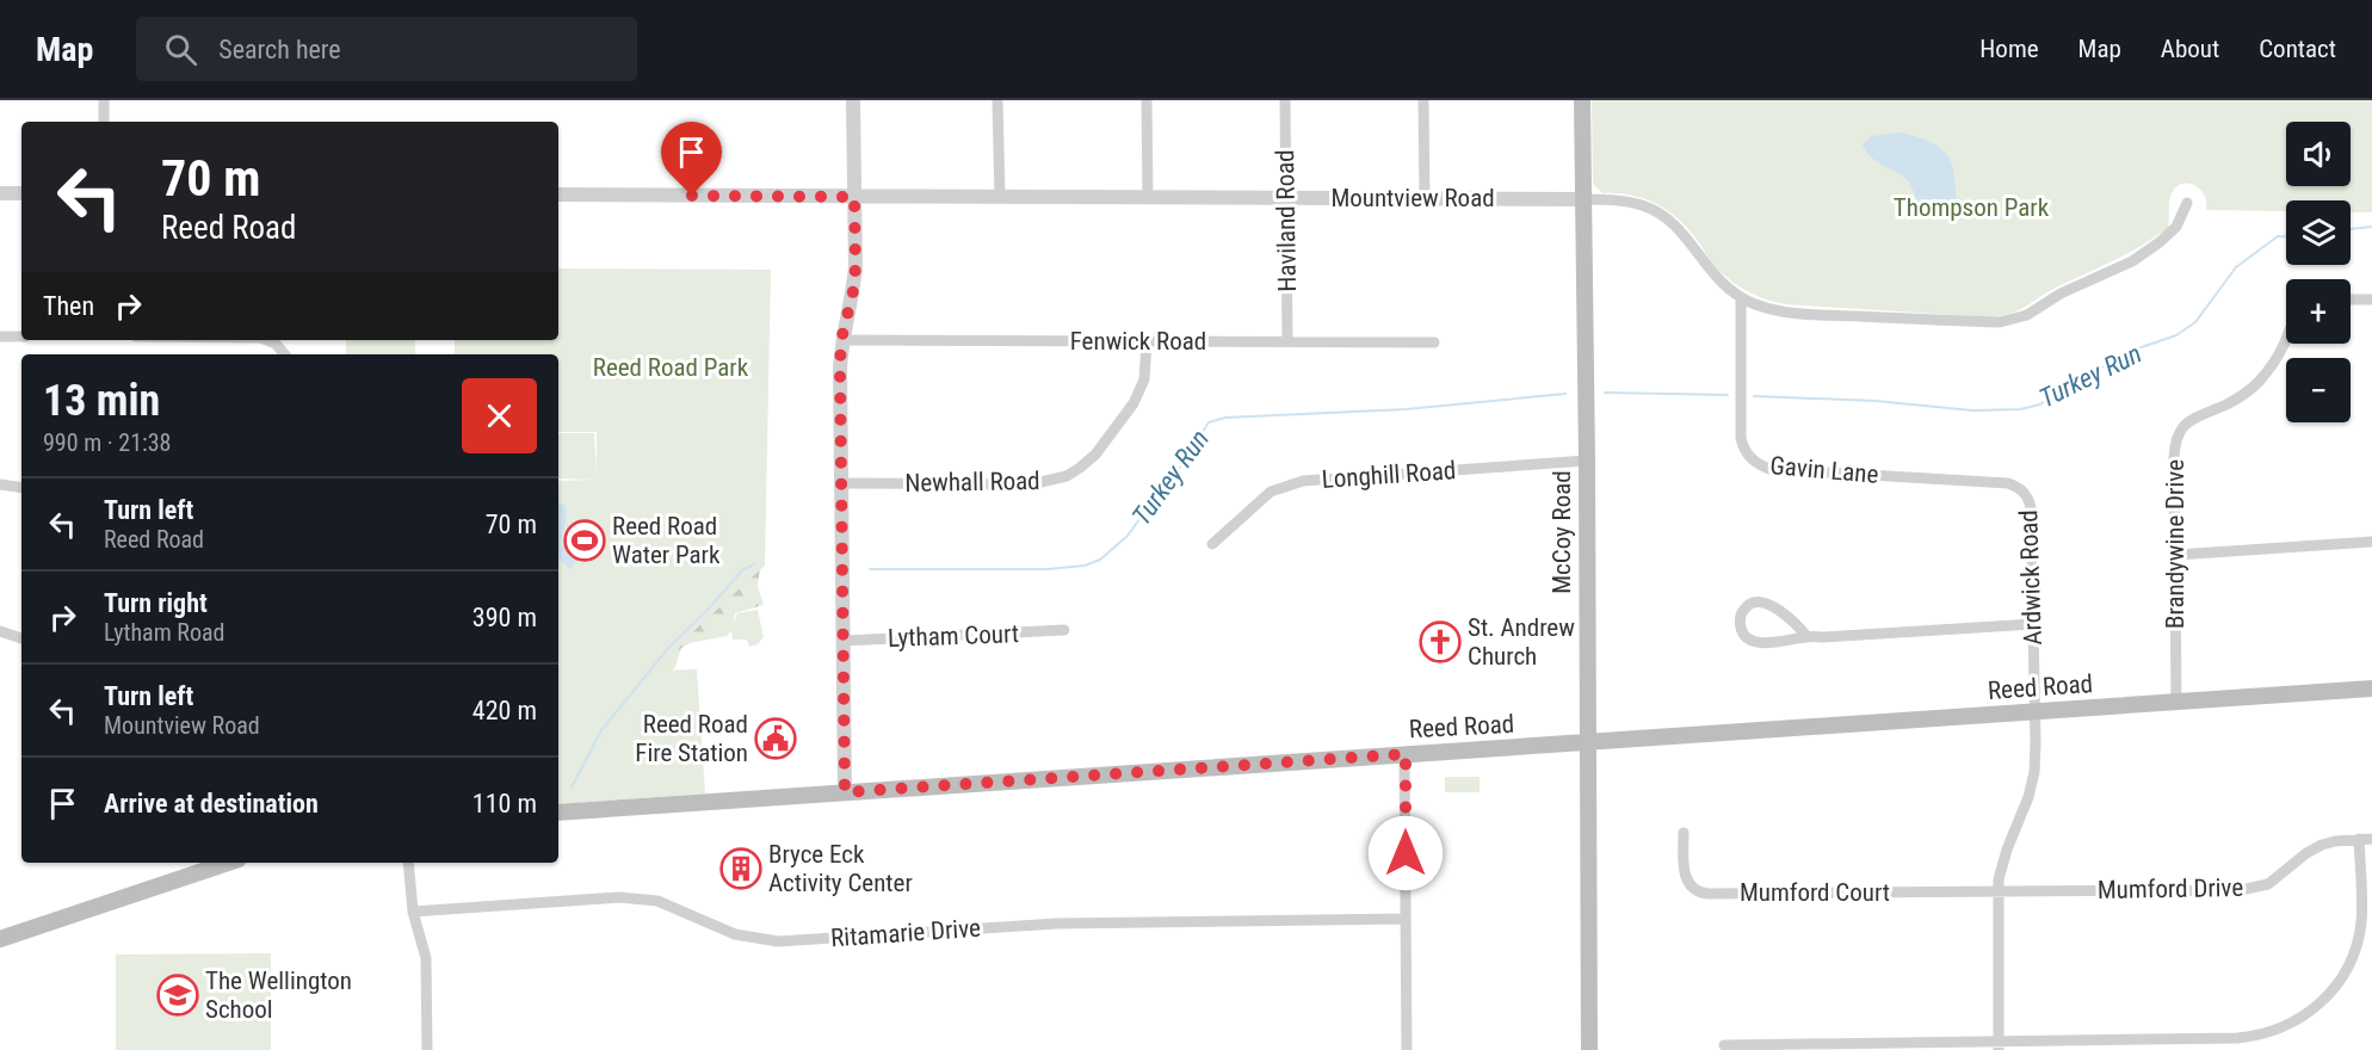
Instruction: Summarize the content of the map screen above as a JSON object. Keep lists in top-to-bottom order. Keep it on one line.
{"streets":{"main road":["McCoy Road","Reed Road"],"street":["Mountview Road","Haviland Road","Fenwick Road","Gavin Lane","Longhill Road","Newhall Road","Brandywine Drive","Ardwick Road","Lytham Court","Mumford Drive","Mumford Court","Ritamarie Drive"]},"crossings":[["Mountview Road","Haviland Road"],["Mountview Road","Gavin Lane"],["Mountview Road","McCoy Road"],["Haviland Road","Fenwick Road"],["Fenwick Road","Newhall Road"],["Gavin Lane","Ardwick Road"],["Longhill Road","McCoy Road"],["McCoy Road","Reed Road"],["Brandywine Drive","Reed Road"],["Ardwick Road","Reed Road"],["Ardwick Road","Mumford Drive"],["Ardwick Road","Mumford Court"],["Mumford Drive","Mumford Court"]],"water":["Turkey Run"],"parks":["Thompson Park","Reed Road Park"],"places":{"sports":["Reed Road Water Park"],"church":["St. Andrew Church"],"public building":["Reed Road Fire Station"],"building":["Bryce Eck Activity Center"],"school or university":["The Wellington School"]},"page":{"header":"Map","search":"Search here","nav":["Home","Map","About","Contact"],"map_buttons":["+","−"],"turn":["70 m","Reed Road"],"then":"Then","heading":["13 min","990 m · 21:38"],"list":[{"name":"Turn left","note":"Reed Road","value":"70 m"},{"name":"Turn right","note":"Lytham Road","value":"390 m"},{"name":"Turn left","note":"Mountview Road","value":"420 m"},{"name":"Arrive at destination","value":"110 m"}]}}
